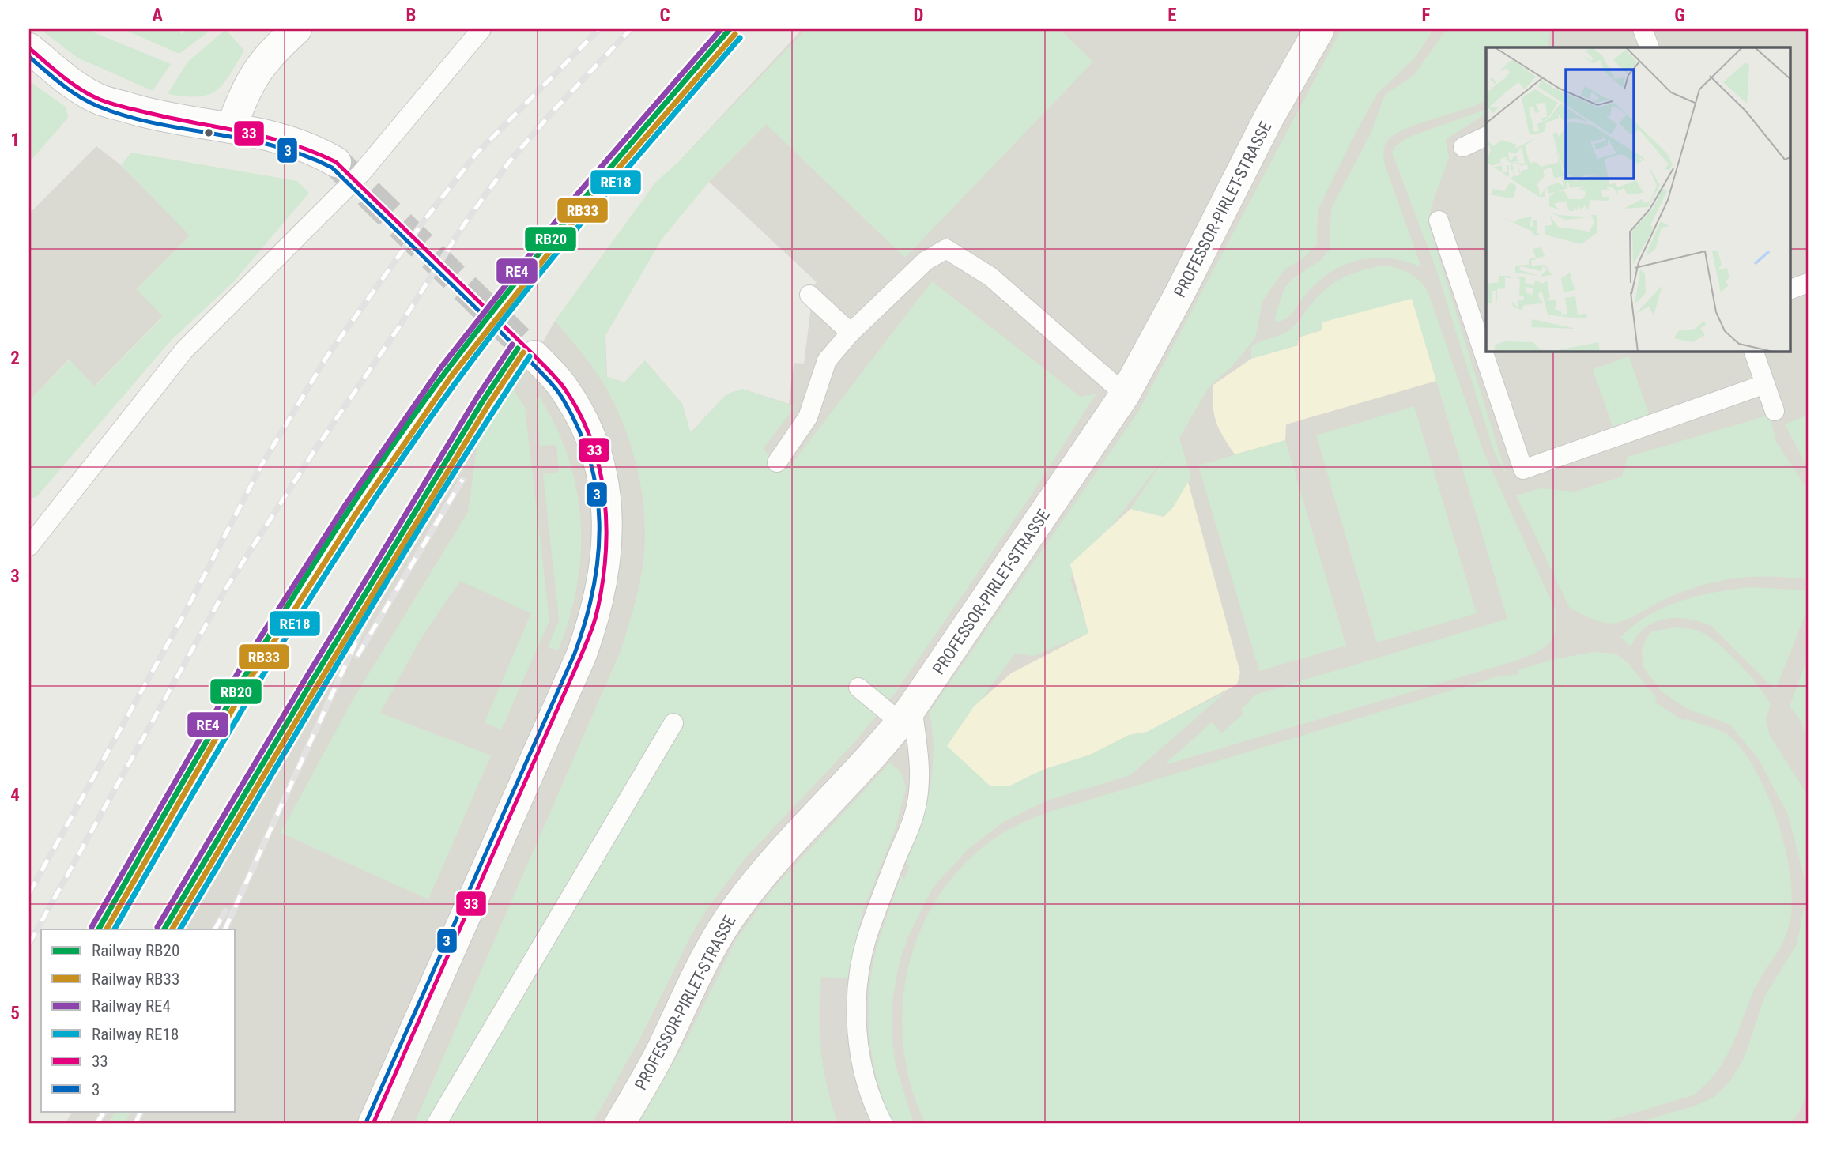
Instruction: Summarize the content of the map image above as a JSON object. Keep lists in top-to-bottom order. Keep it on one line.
{"streets":{"street":["PROFESSOR-PIRLET-STRASSE"]},"lines":["rail line RB20","rail line RE4","rail line RB33","rail line RE18","transit line 33","transit line 3"],"legend":["Railway RB20","Railway RB33","Railway RE4","Railway RE18","33","3"],"grid":{"columns":["A","B","C","D","E","F","G"],"rows":["1","2","3","4","5"]}}
